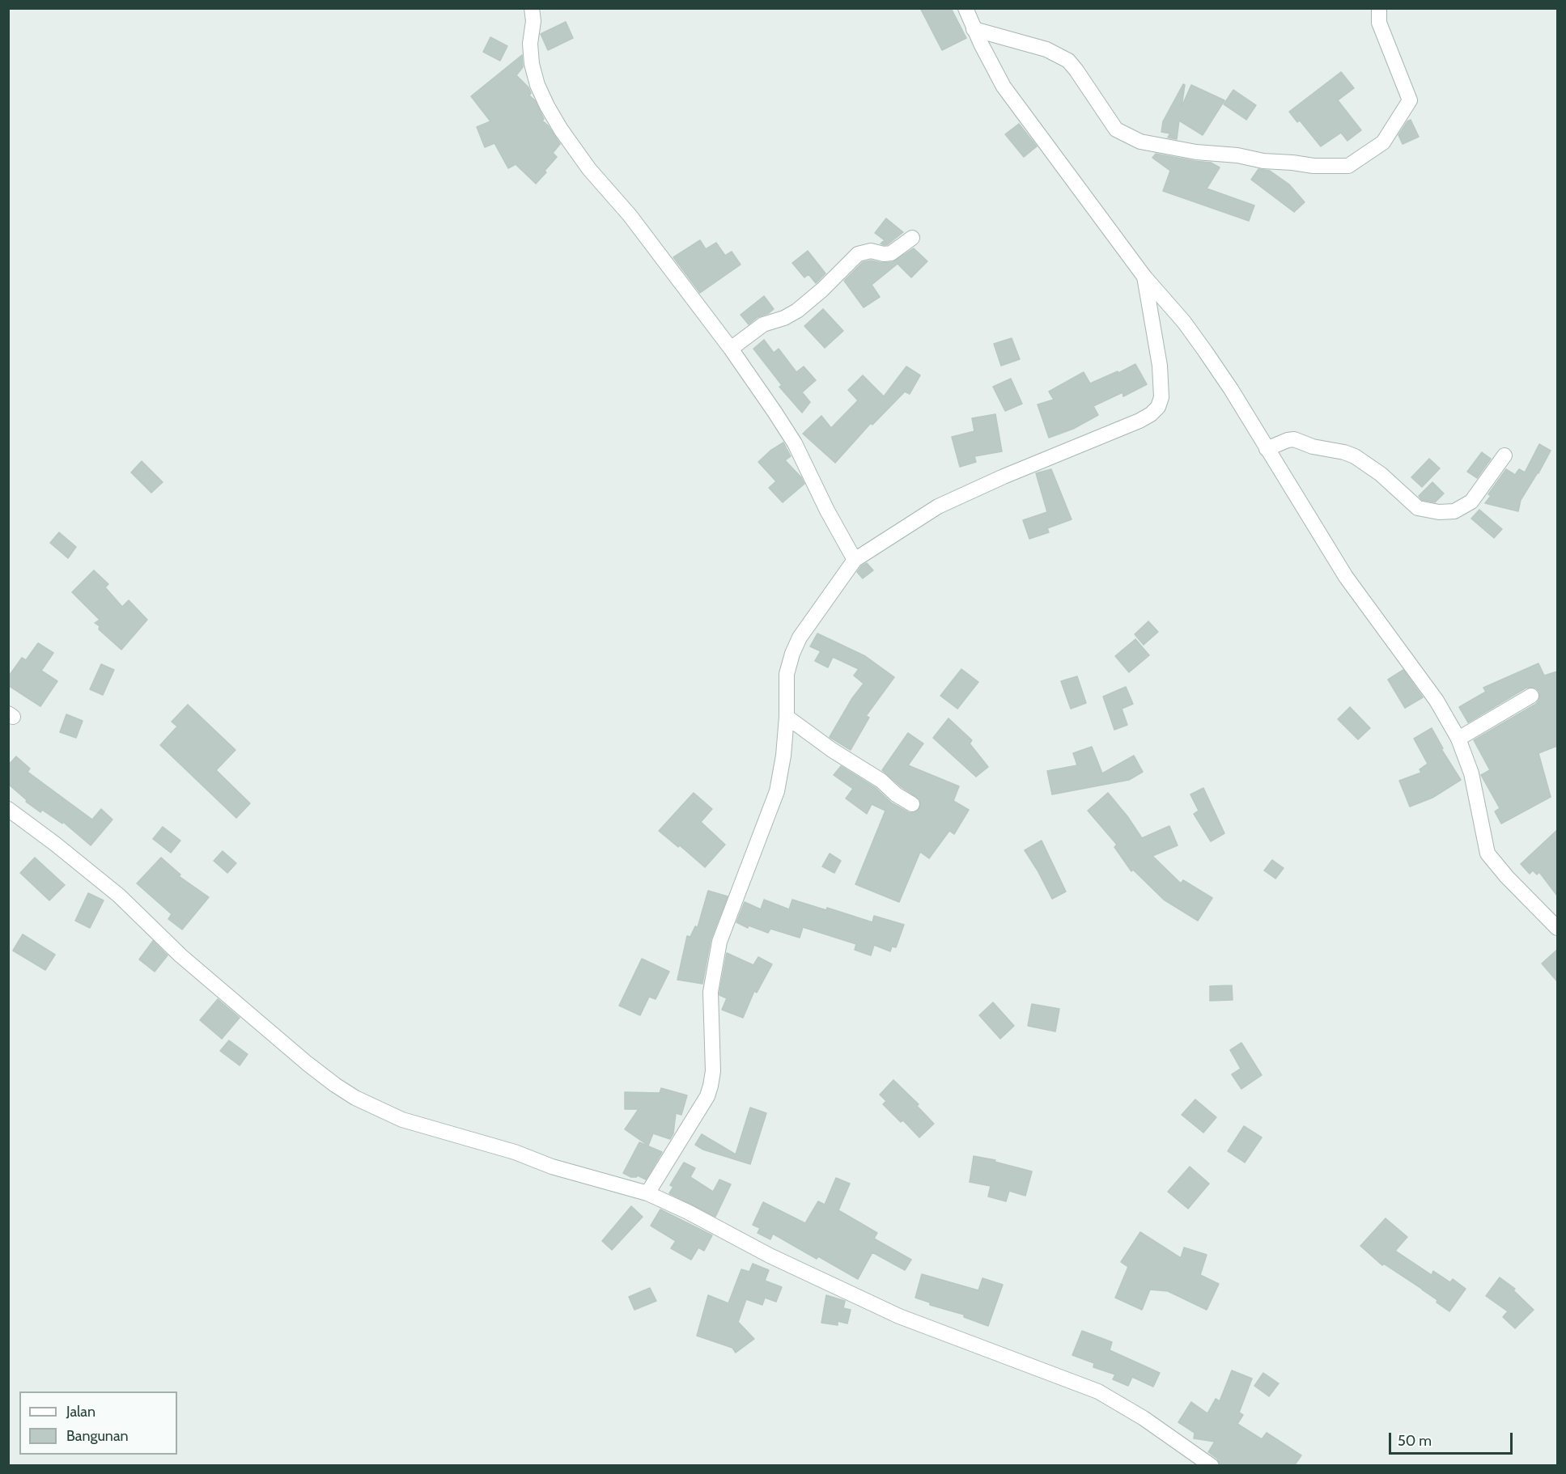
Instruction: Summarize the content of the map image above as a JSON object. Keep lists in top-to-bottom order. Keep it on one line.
{"legend":["Jalan","Bangunan"],"scale_bar":"50 m"}
